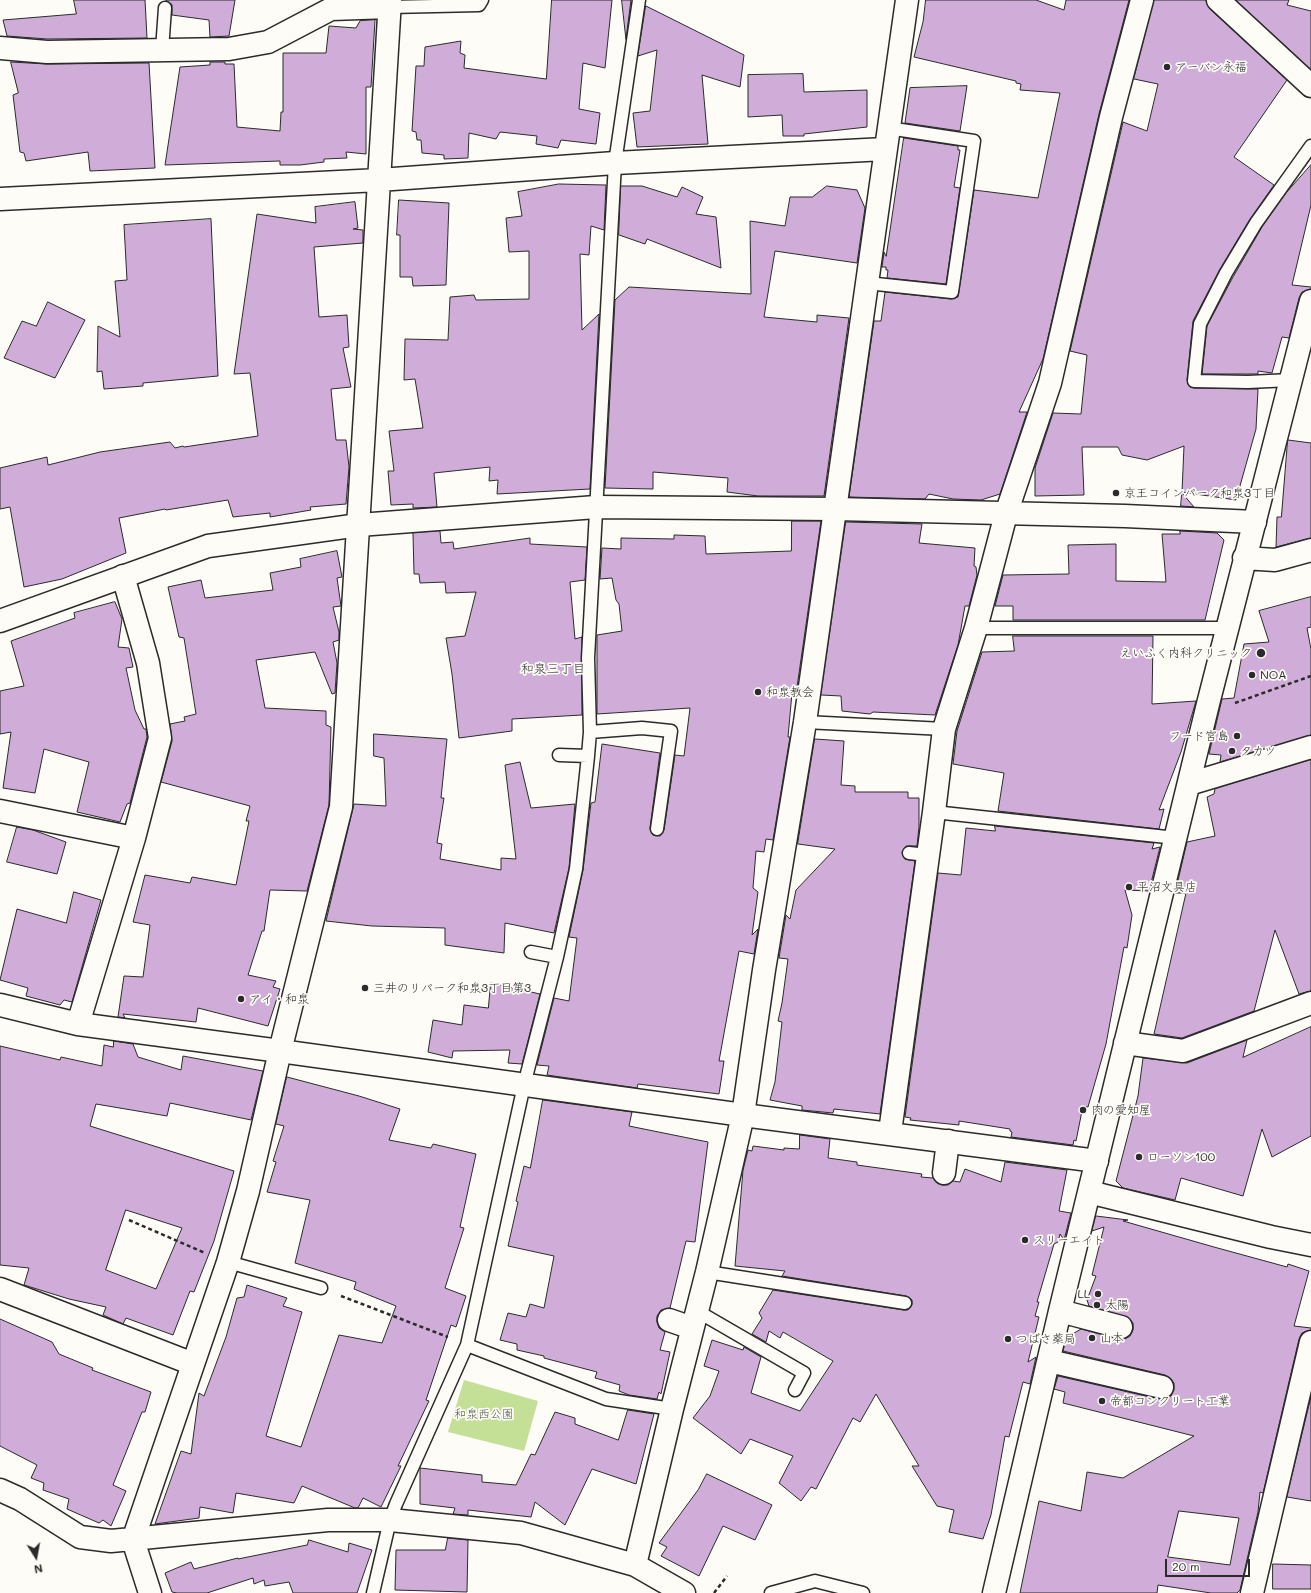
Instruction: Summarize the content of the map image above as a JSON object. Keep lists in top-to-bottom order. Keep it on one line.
{"districts":["和泉三丁目"],"parks":["和泉西公園"],"places":["アーバン永福","京王コインパーク和泉3丁目","えいふく内科クリニック","NOA","和泉教会","フード宮島","タカツ","平沼文具店","三井のリパーク和泉3丁目第3","アイ・和泉","肉の愛知屋","ローソン100","スリーエイト","LL","太陽","山本","つばさ薬局","帝都コンクリート工業"],"scale_bar":"20 m","north":"bottom"}
